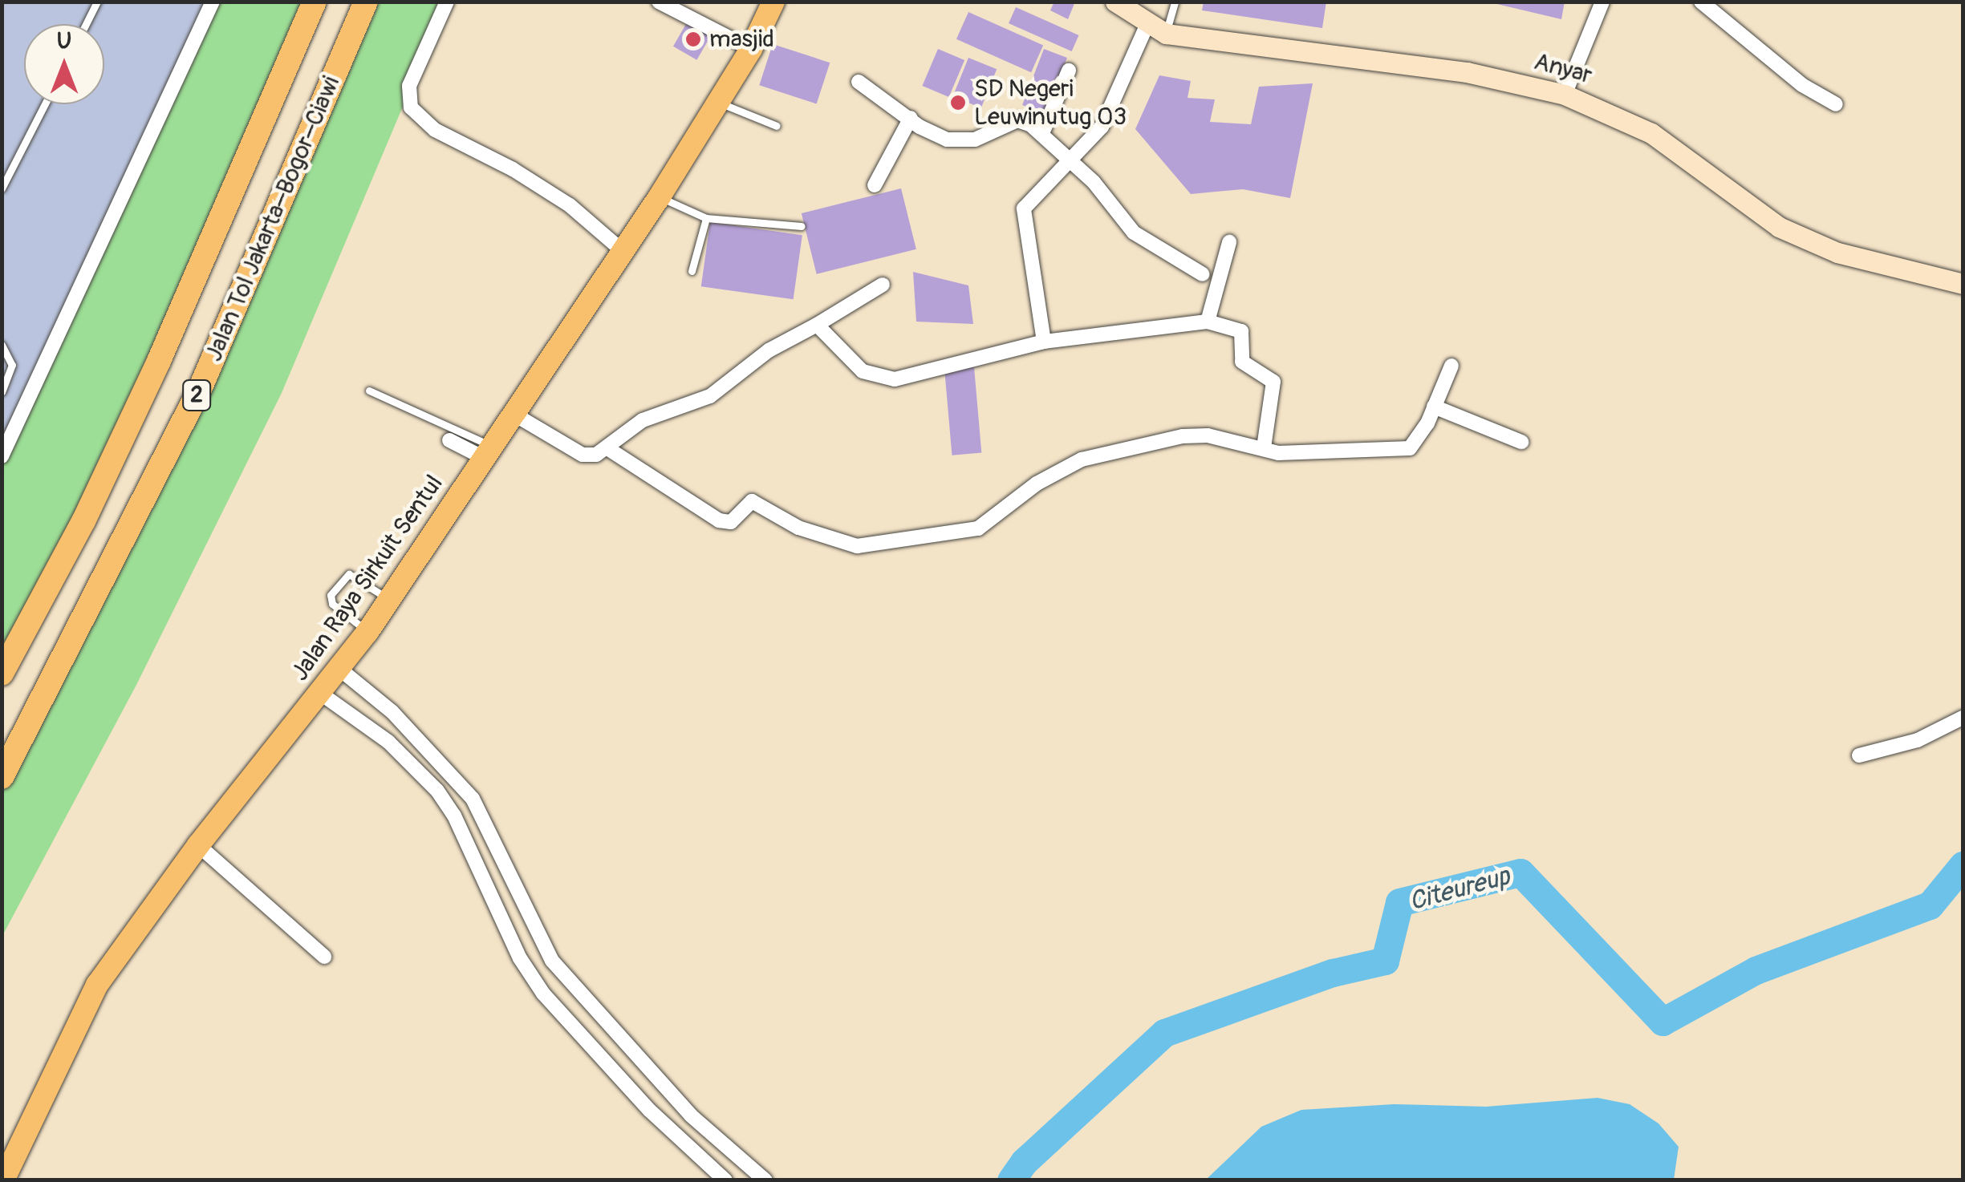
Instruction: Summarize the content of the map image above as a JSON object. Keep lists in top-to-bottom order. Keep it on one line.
{"streets":{"highway":["Jalan Tol Jakarta–Bogor–Ciawi","2"],"main road":["Jalan Raya Sirkuit Sentul"],"street":["Anyar"]},"water":["Citeureup"],"places":["masjid","SD Negeri Leuwinutug 03"],"north":"top"}
